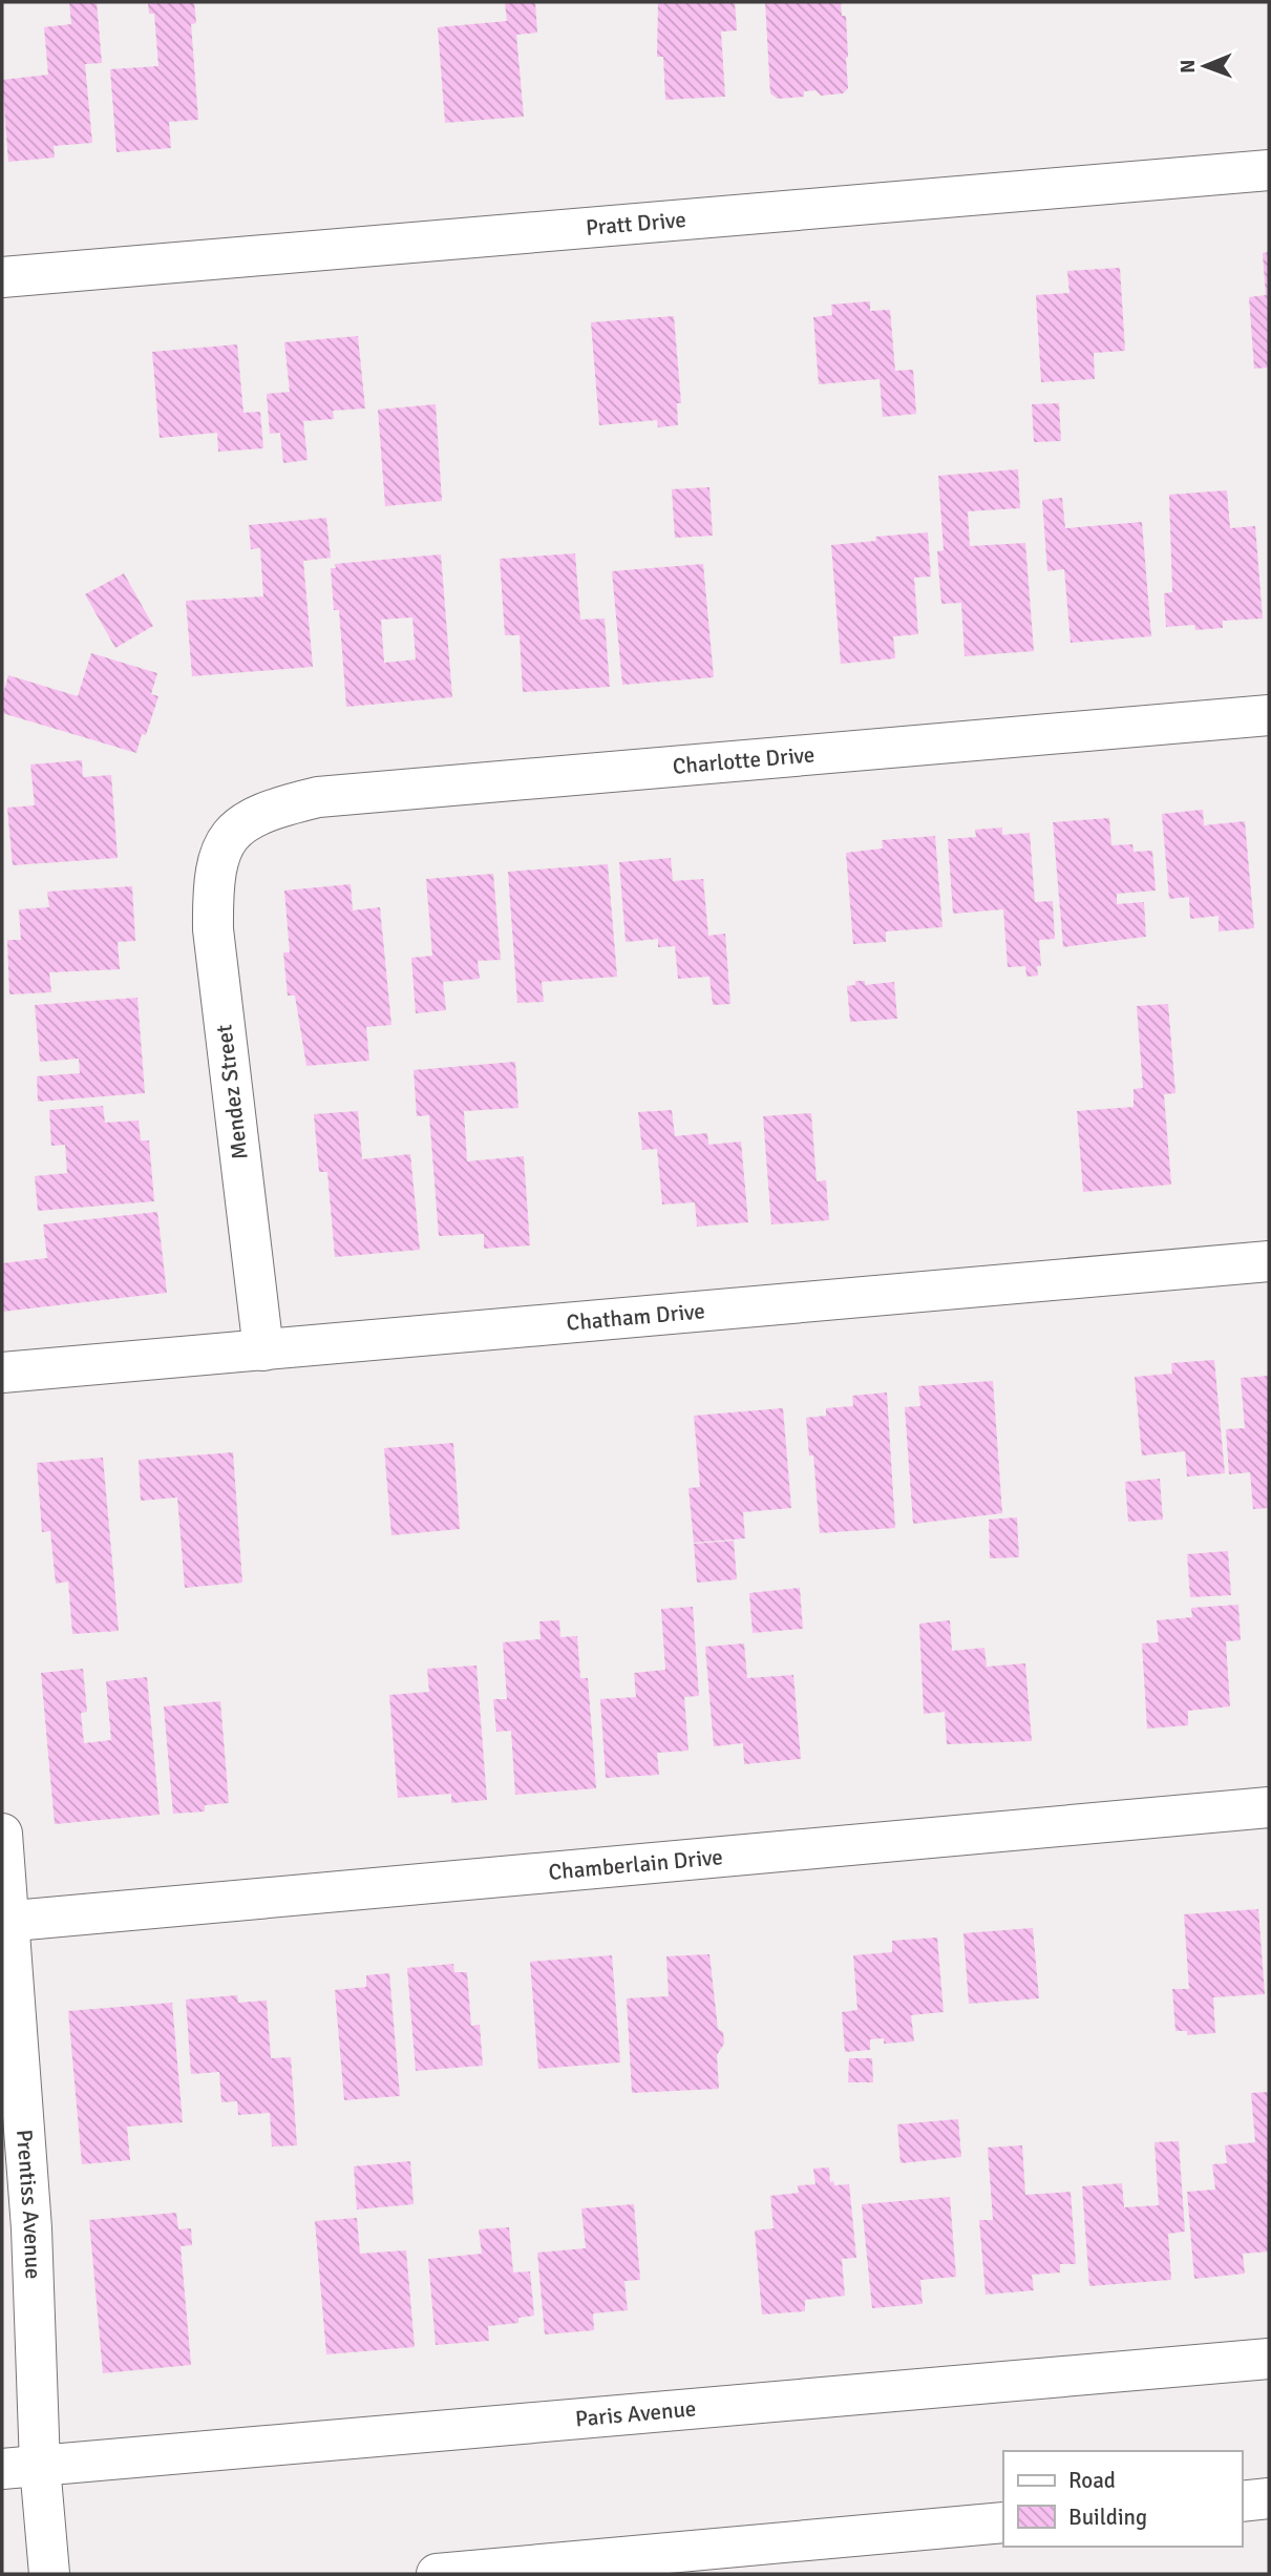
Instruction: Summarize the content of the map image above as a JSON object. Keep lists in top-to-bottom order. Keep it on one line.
{"streets":{"street":["Pratt Drive","Charlotte Drive","Mendez Street","Chatham Drive","Chamberlain Drive","Prentiss Avenue","Paris Avenue"]},"crossings":[["Charlotte Drive","Mendez Street"],["Mendez Street","Chatham Drive"],["Chamberlain Drive","Prentiss Avenue"],["Prentiss Avenue","Paris Avenue"]],"legend":["Road","Building"],"north":"left"}
